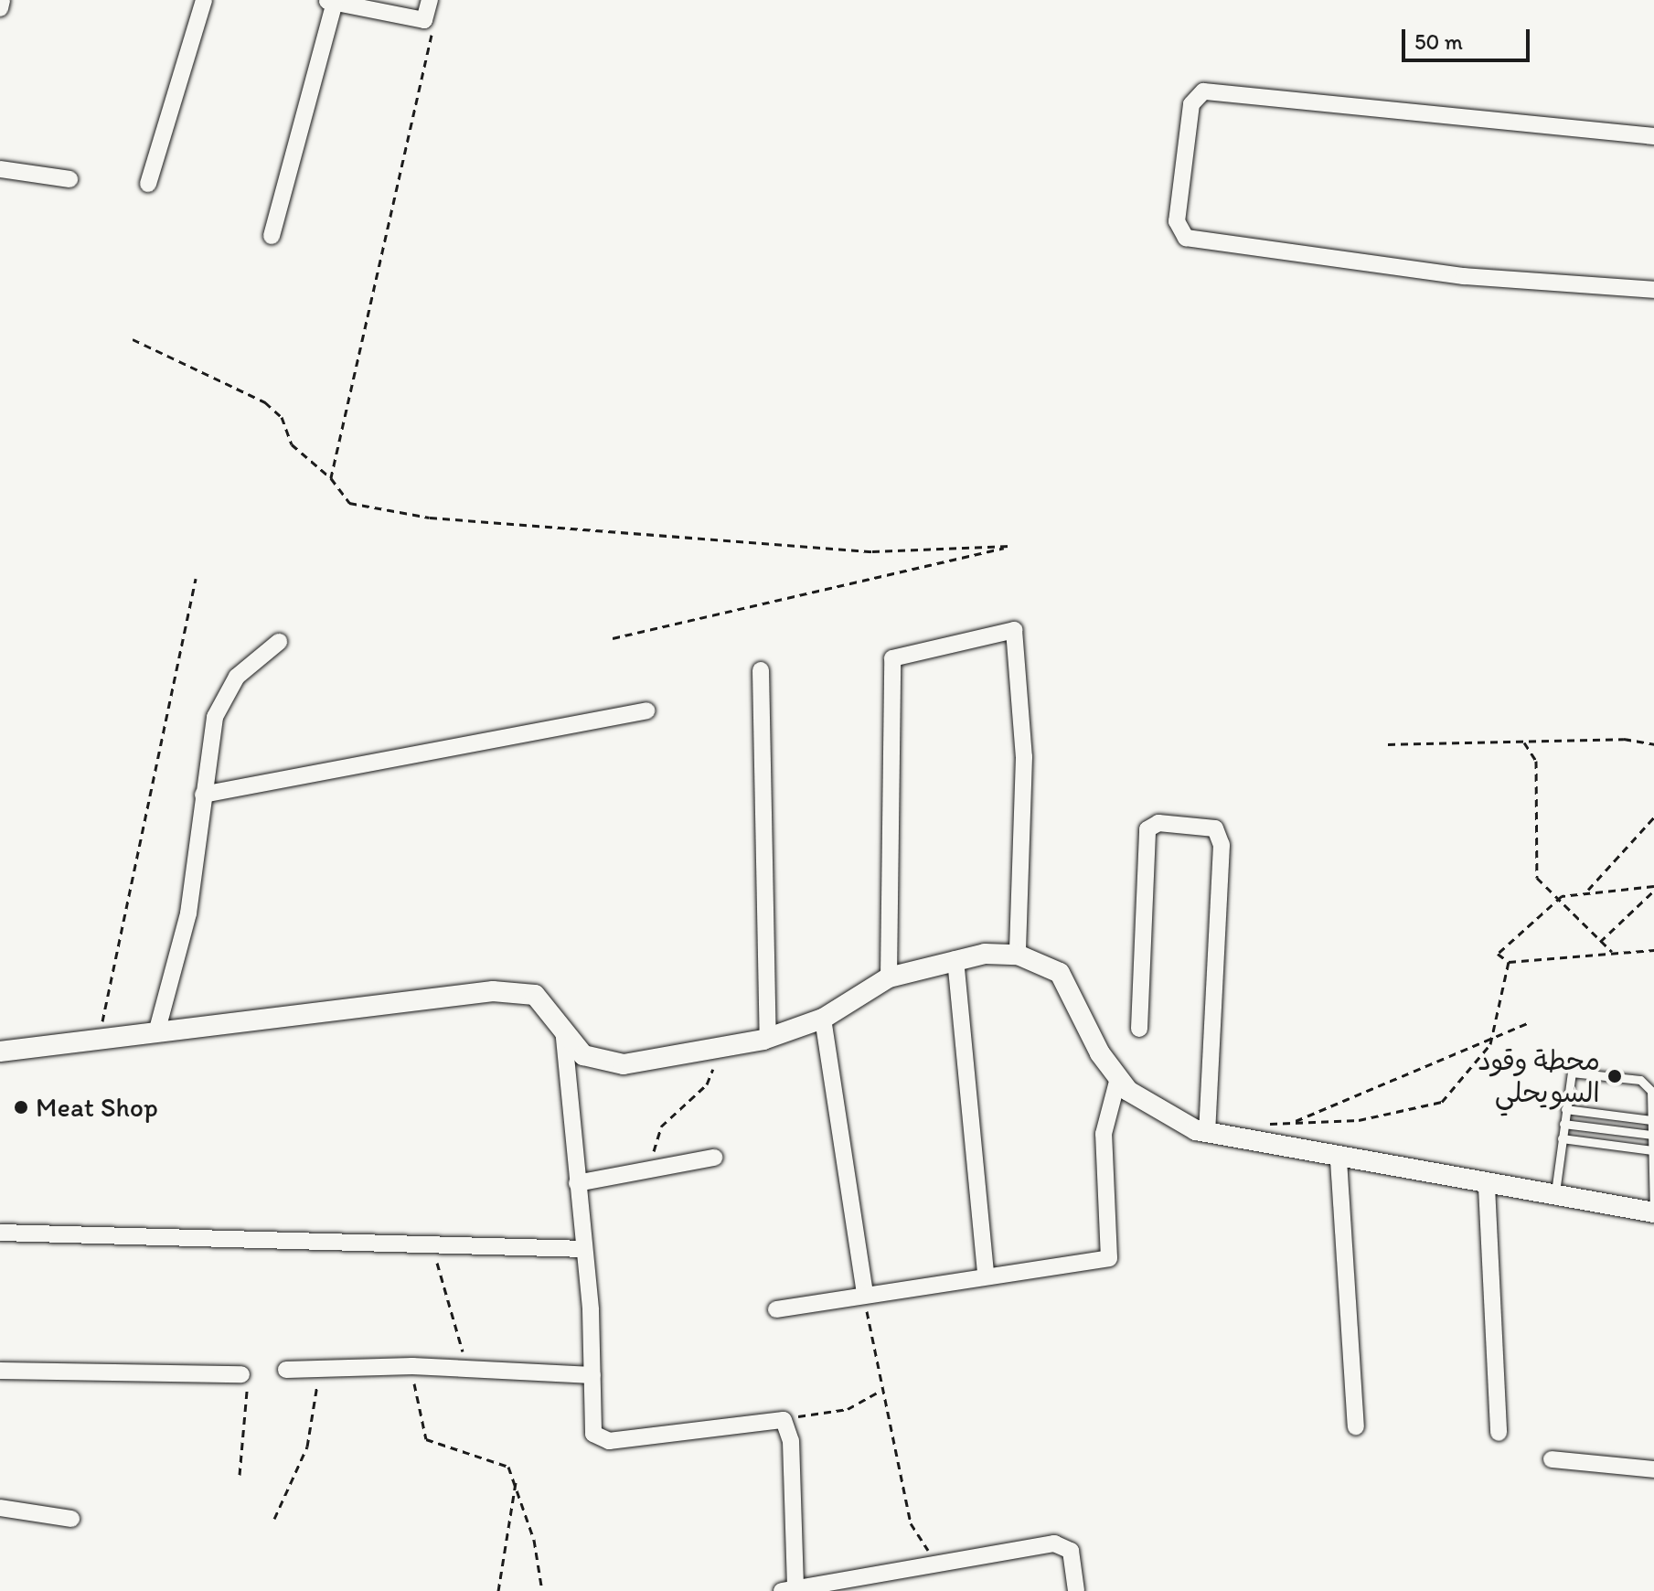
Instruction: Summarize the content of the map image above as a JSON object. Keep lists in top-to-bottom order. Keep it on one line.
{"places":["محطة وقود السويحلي","Meat Shop"],"scale_bar":"50 m"}
